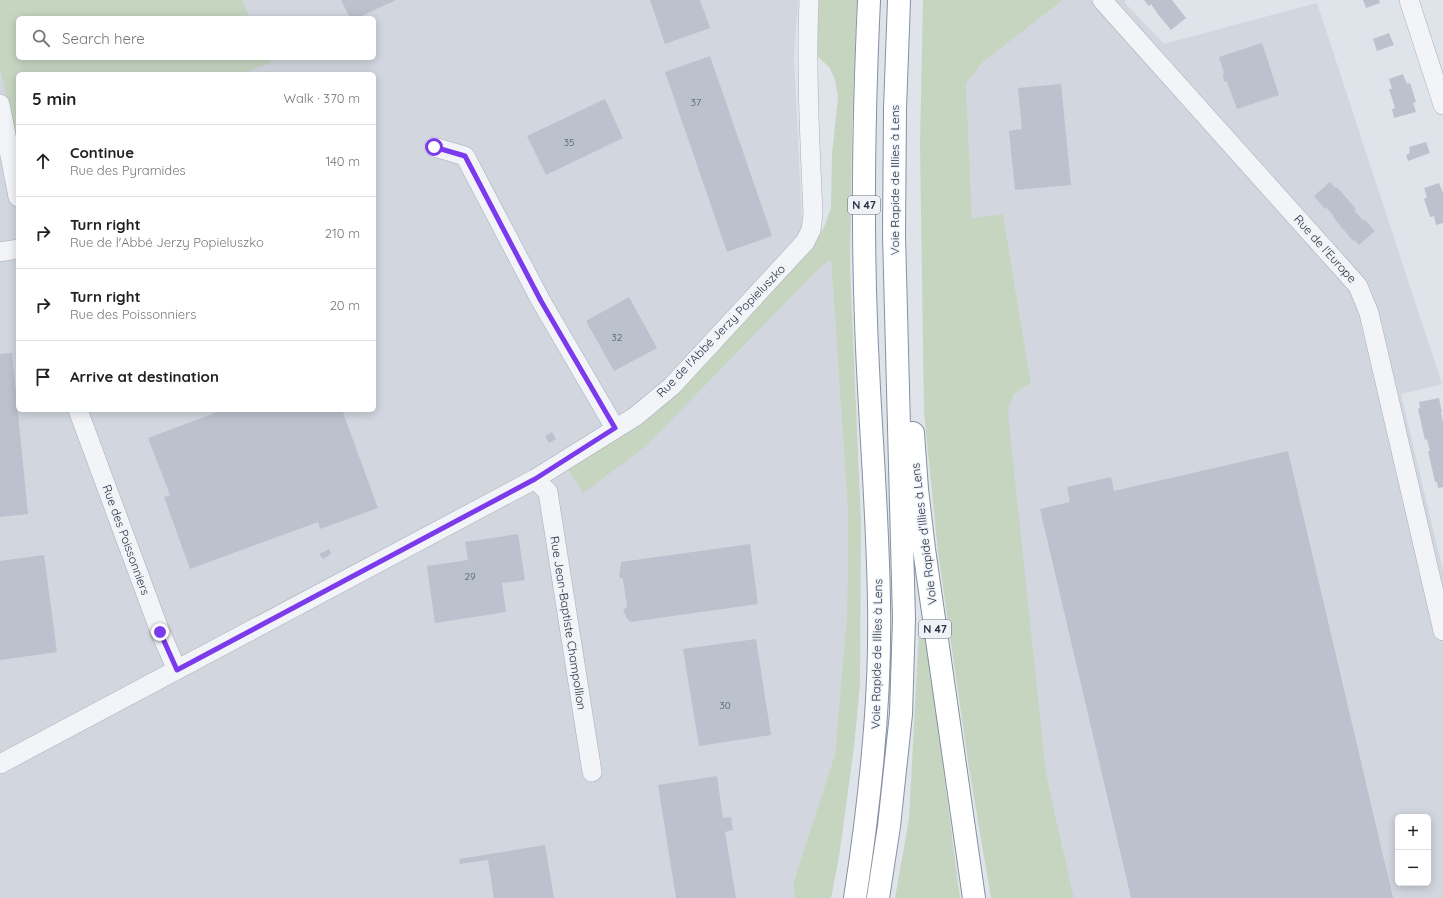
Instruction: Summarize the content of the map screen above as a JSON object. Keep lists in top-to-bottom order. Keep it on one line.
{"streets":{"highway":["Voie Rapide de Illies à Lens","N 47","Voie Rapide d’Illies à Lens"],"street":["Rue de l'Europe","Rue de l'Abbé Jerzy Popieluszko","Rue des Poissonniers","Rue Jean-Baptiste Champollion"]},"crossings":[["Voie Rapide de Illies à Lens","Voie Rapide d’Illies à Lens"],["Rue de l'Abbé Jerzy Popieluszko","Rue des Poissonniers"],["Rue de l'Abbé Jerzy Popieluszko","Rue Jean-Baptiste Champollion"]],"house_numbers":["37","35","32","29","30"],"page":{"search":"Search here","heading":["5 min","Walk · 370 m"],"list":[["Continue","Rue des Pyramides","140 m"],["Turn right","Rue de l'Abbé Jerzy Popieluszko","210 m"],["Turn right","Rue des Poissonniers","20 m"],"Arrive at destination"],"map_buttons":["+","−"]}}
